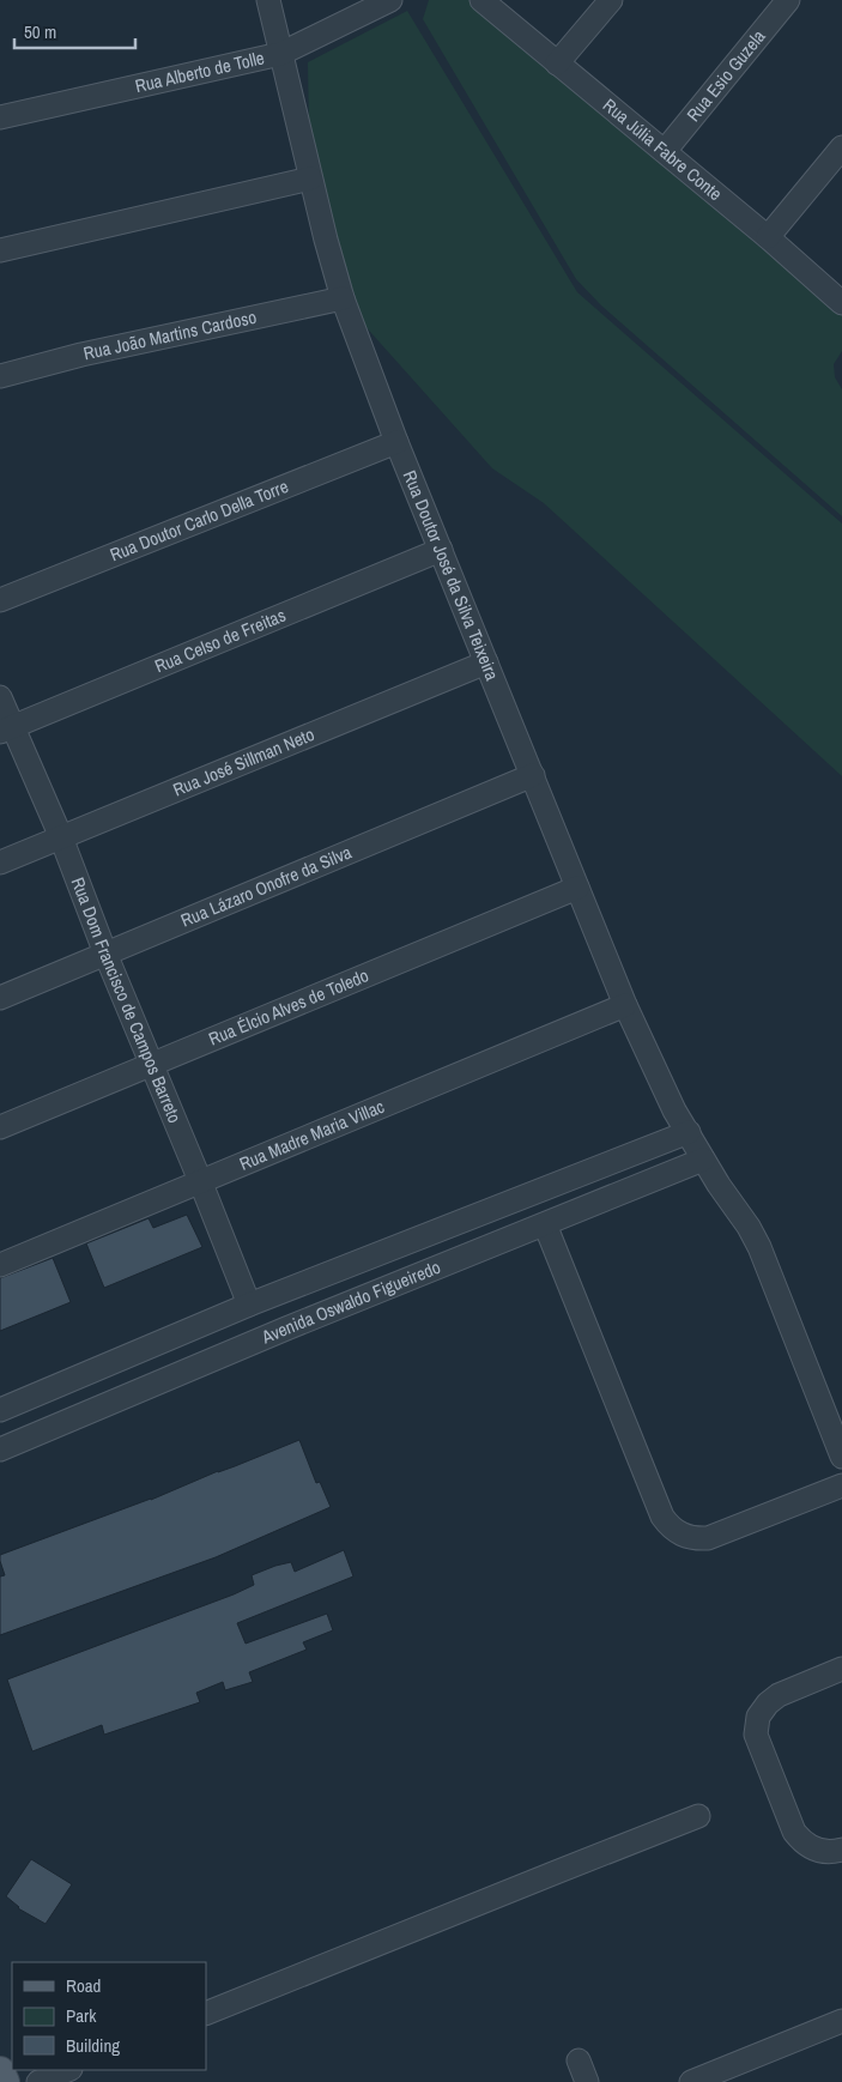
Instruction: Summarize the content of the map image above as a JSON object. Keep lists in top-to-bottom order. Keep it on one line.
{"streets":{"street":["Rua Alberto de Tolle","Rua Esio Guzela","Rua Júlia Fabre Conte","Rua João Martins Cardoso","Rua Doutor Carlo Della Torre","Rua Doutor José da Silva Teixeira","Rua Celso de Freitas","Rua José Sillman Neto","Rua Lázaro Onofre da Silva","Rua Dom Francisco de Campos Barreto","Rua Élcio Alves de Toledo","Rua Madre Maria Villac","Avenida Oswaldo Figueiredo"]},"crossings":[["Rua Alberto de Tolle","Rua Doutor José da Silva Teixeira"],["Rua Esio Guzela","Rua Júlia Fabre Conte"],["Rua João Martins Cardoso","Rua Doutor José da Silva Teixeira"],["Rua Doutor Carlo Della Torre","Rua Doutor José da Silva Teixeira"],["Rua Doutor José da Silva Teixeira","Rua Celso de Freitas"],["Rua Doutor José da Silva Teixeira","Rua José Sillman Neto"],["Rua Doutor José da Silva Teixeira","Rua Lázaro Onofre da Silva"],["Rua Doutor José da Silva Teixeira","Rua Élcio Alves de Toledo"],["Rua Doutor José da Silva Teixeira","Rua Madre Maria Villac"],["Rua Doutor José da Silva Teixeira","Avenida Oswaldo Figueiredo"],["Rua Celso de Freitas","Rua Dom Francisco de Campos Barreto"],["Rua José Sillman Neto","Rua Dom Francisco de Campos Barreto"],["Rua Lázaro Onofre da Silva","Rua Dom Francisco de Campos Barreto"],["Rua Dom Francisco de Campos Barreto","Rua Élcio Alves de Toledo"],["Rua Dom Francisco de Campos Barreto","Rua Madre Maria Villac"],["Rua Dom Francisco de Campos Barreto","Avenida Oswaldo Figueiredo"]],"legend":["Road","Park","Building"],"scale_bar":"50 m"}
